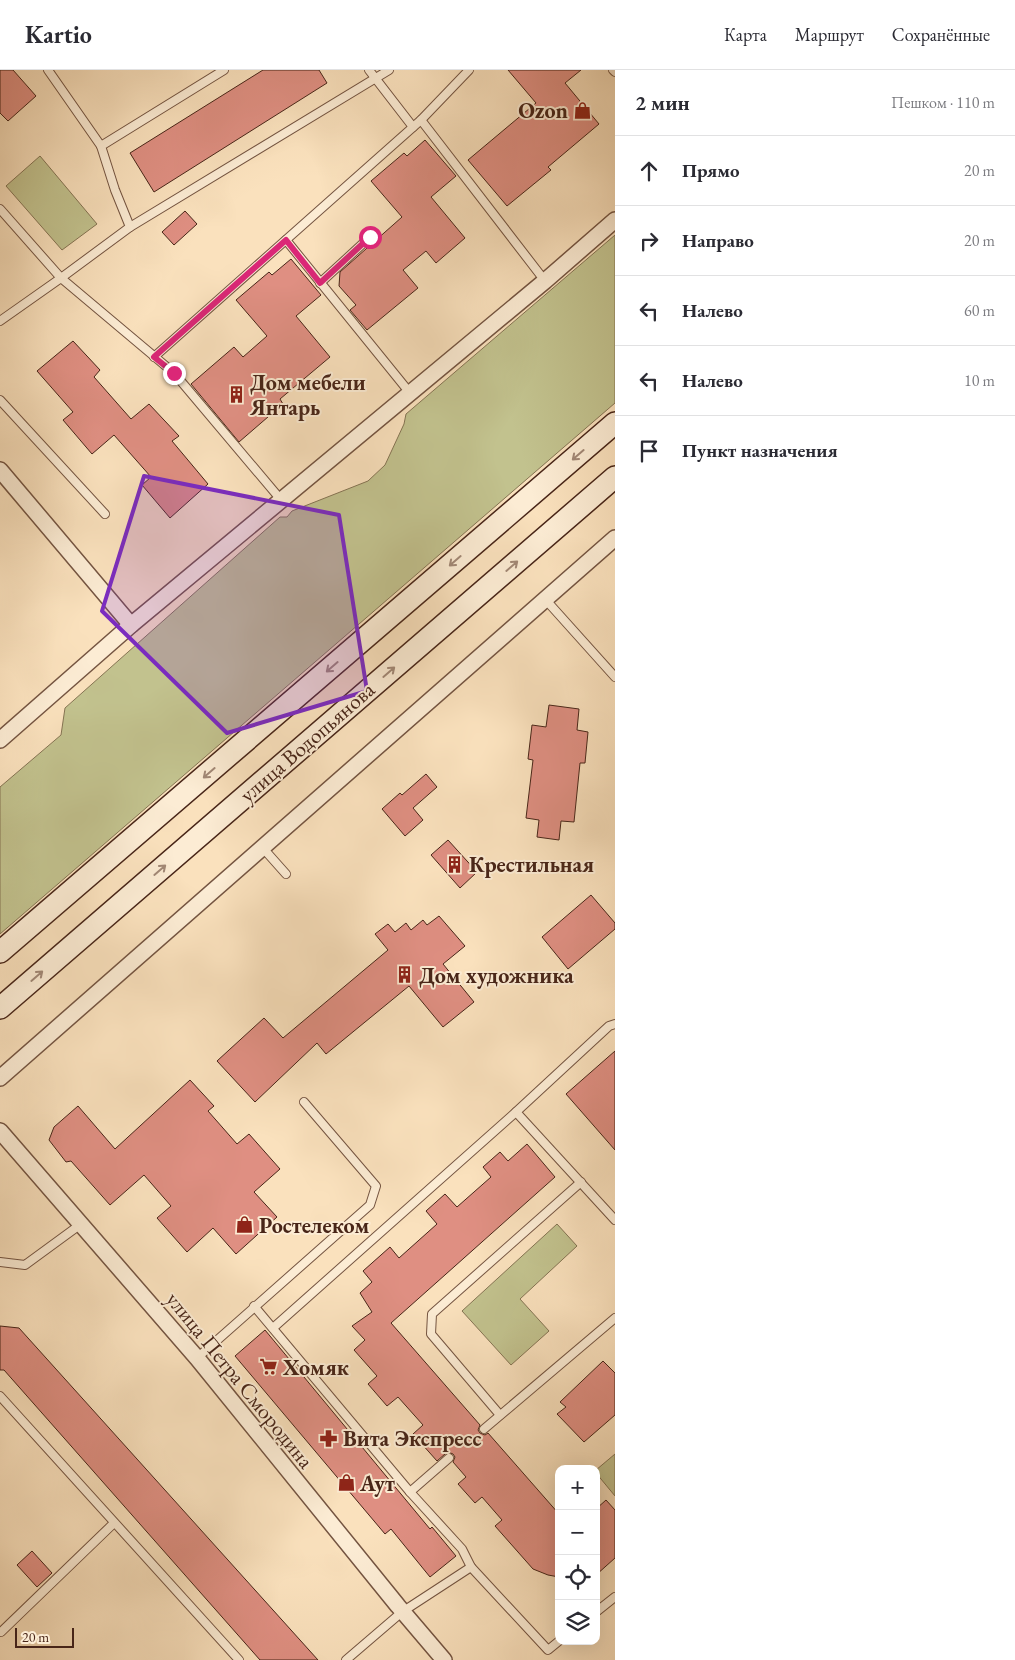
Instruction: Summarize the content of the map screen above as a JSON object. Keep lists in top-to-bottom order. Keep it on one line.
{"streets":{"main road":["улица Водопьянова"],"street":["улица Петра Смородина"]},"places":{"shop":["Ozon","Ростелеком","Аут"],"building":["Дом мебели Янтарь","Крестильная","Дом художника"],"supermarket":["Хомяк"],"pharmacy":["Вита Экспресс"]},"scale_bar":"20 m","page":{"header":"Kartio","nav":["Карта","Маршрут","Сохранённые"],"heading":["2 мин","Пешком · 110 m"],"list":[["Прямо","20 m"],["Направо","20 m"],["Налево","60 m"],["Налево","10 m"],"Пункт назначения"],"map_buttons":["+","−"],"scale":"20 m"}}
